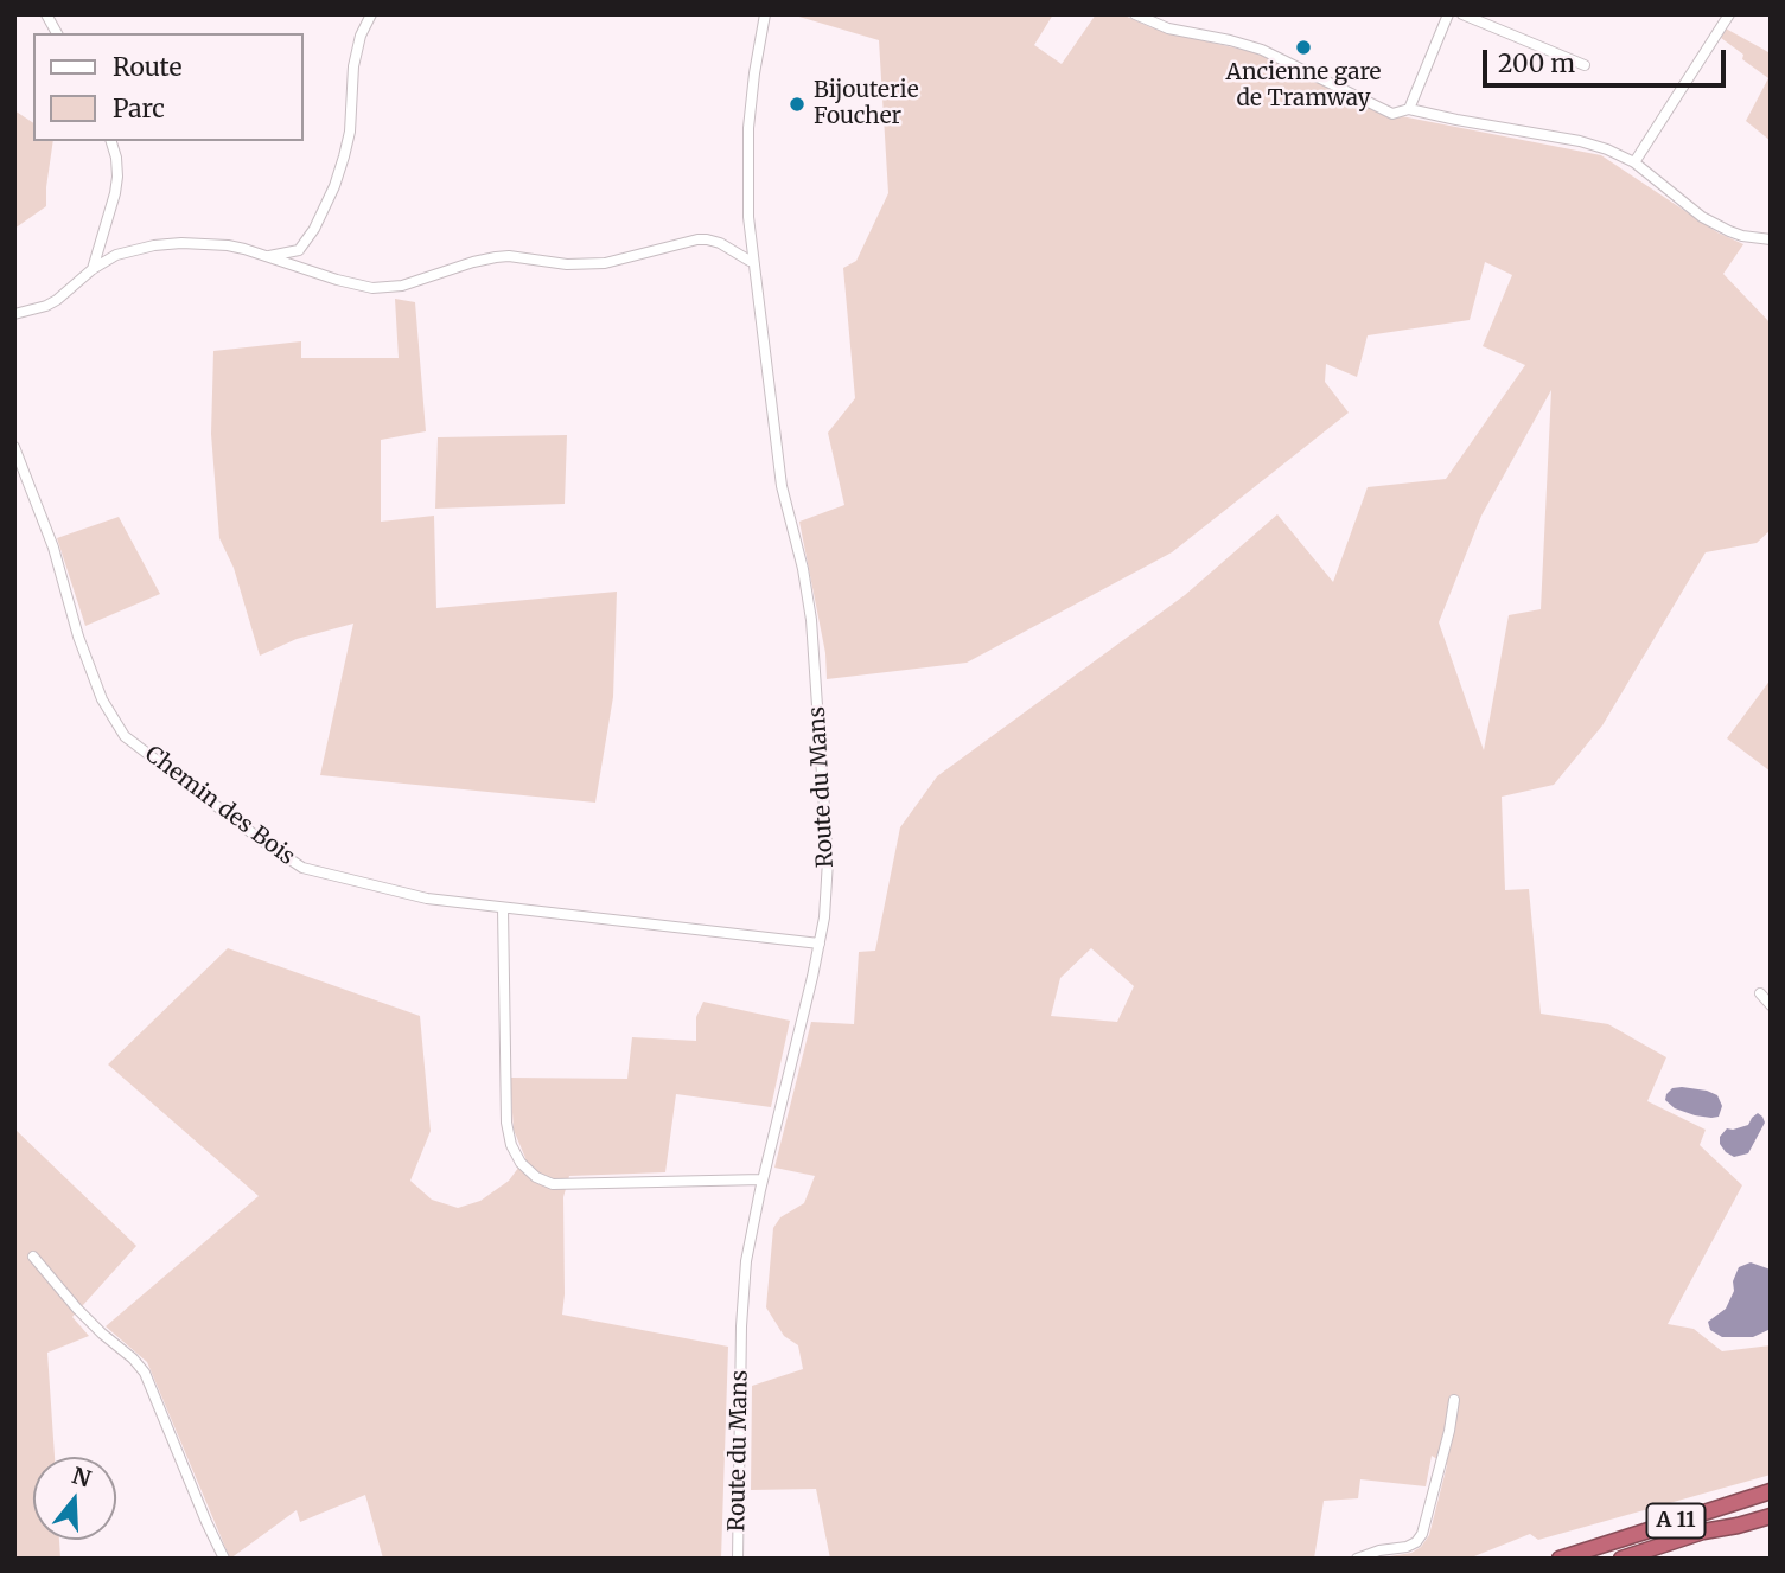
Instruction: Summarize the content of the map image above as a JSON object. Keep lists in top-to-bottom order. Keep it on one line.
{"streets":{"highway":["A 11"],"street":["Route du Mans","Chemin des Bois"]},"crossings":[["Route du Mans","Chemin des Bois"]],"places":["Ancienne gare de Tramway","Bijouterie Foucher"],"legend":["Route","Parc"],"scale_bar":"200 m","north":"top"}
